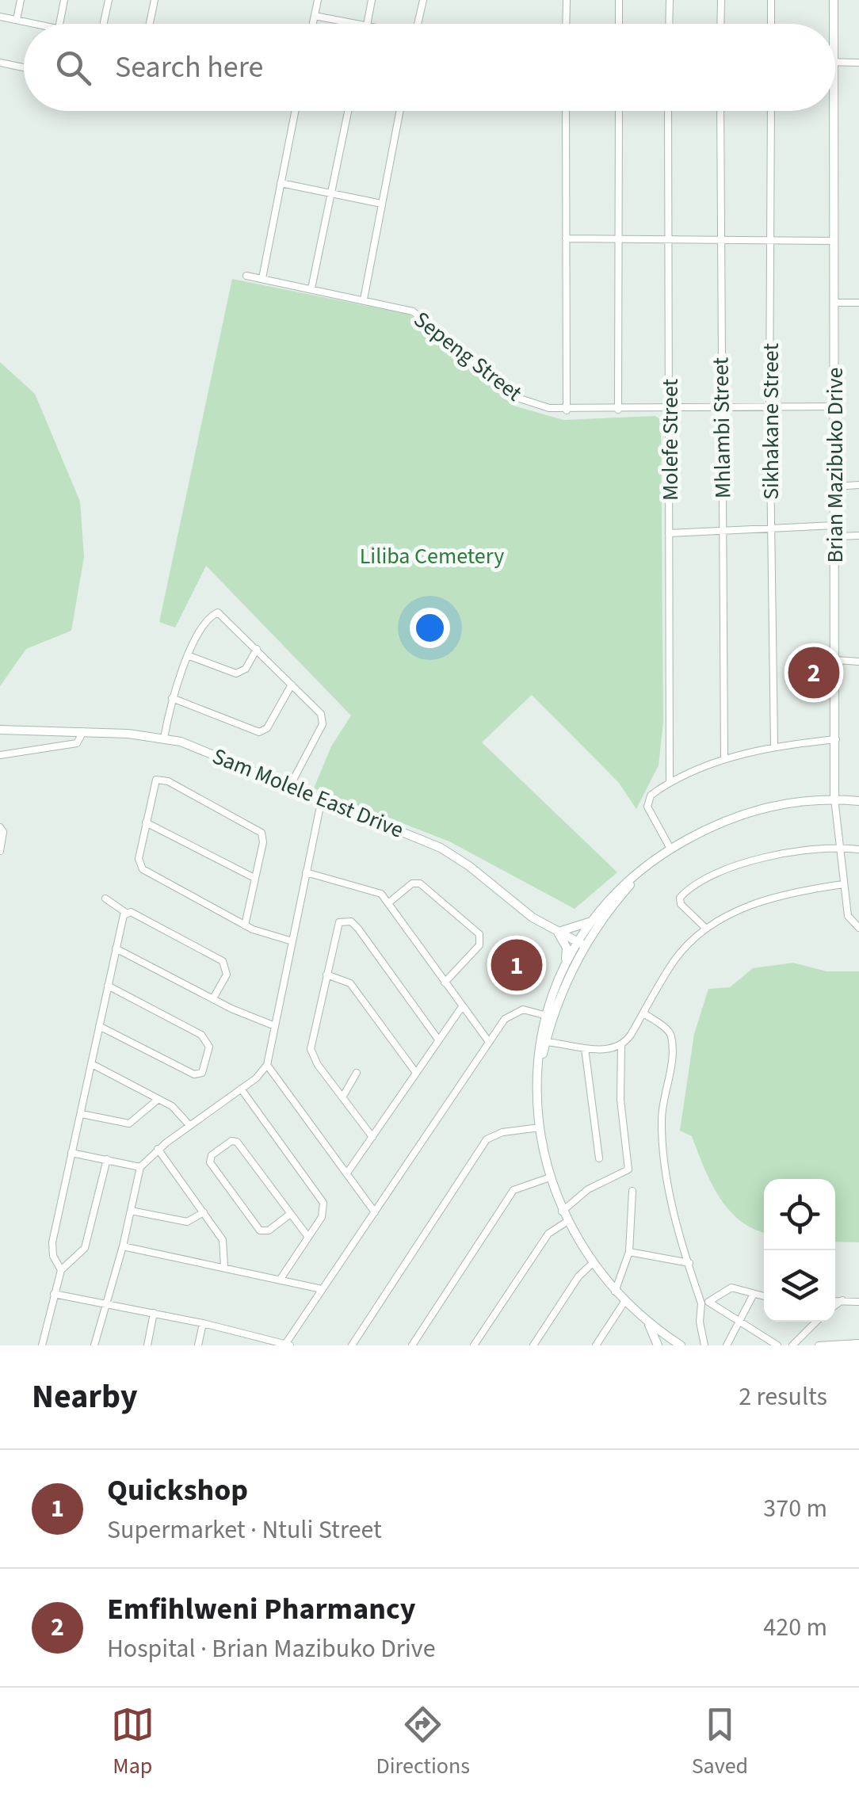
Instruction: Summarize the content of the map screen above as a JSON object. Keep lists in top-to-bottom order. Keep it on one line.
{"streets":{"street":["Sepeng Street","Sikhakane Street","Mhlambi Street","Molefe Street","Brian Mazibuko Drive","Sam Molele East Drive"]},"crossings":[["Sepeng Street","Sikhakane Street"],["Sepeng Street","Mhlambi Street"],["Sepeng Street","Molefe Street"],["Sepeng Street","Brian Mazibuko Drive"]],"parks":["Liliba Cemetery"],"page":{"search":"Search here","pins":["2","1"],"heading":["Nearby","2 results"],"list":[{"mark":"1","name":"Quickshop","note":"Supermarket · Ntuli Street","value":"370 m"},{"mark":"2","name":"Emfihlweni Pharmancy","note":"Hospital · Brian Mazibuko Drive","value":"420 m"}],"nav":["Map","Directions","Saved"]}}
